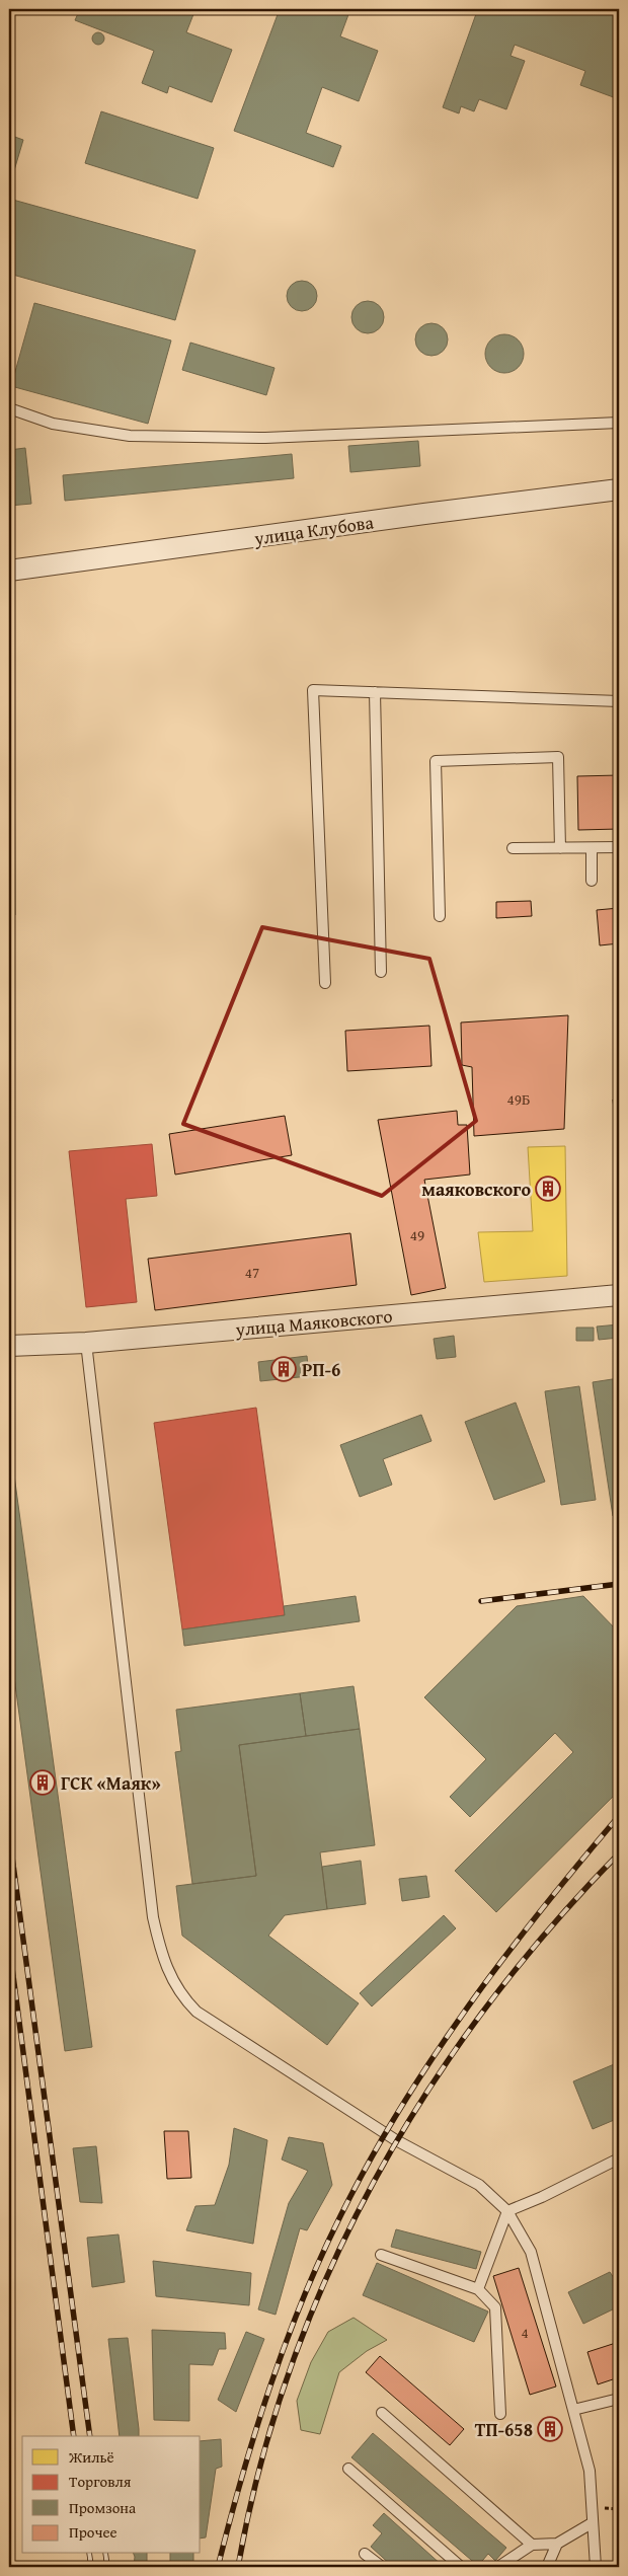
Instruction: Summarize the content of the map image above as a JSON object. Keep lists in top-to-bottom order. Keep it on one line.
{"streets":{"street":["улица Клубова","улица Маяковского"]},"places":{"building":["маяковского","РП-6","ГСК «Маяк»","ТП-658"]},"house_numbers":["49Б","49","47","4"],"legend":["Жильё","Торговля","Промзона","Прочее"]}
